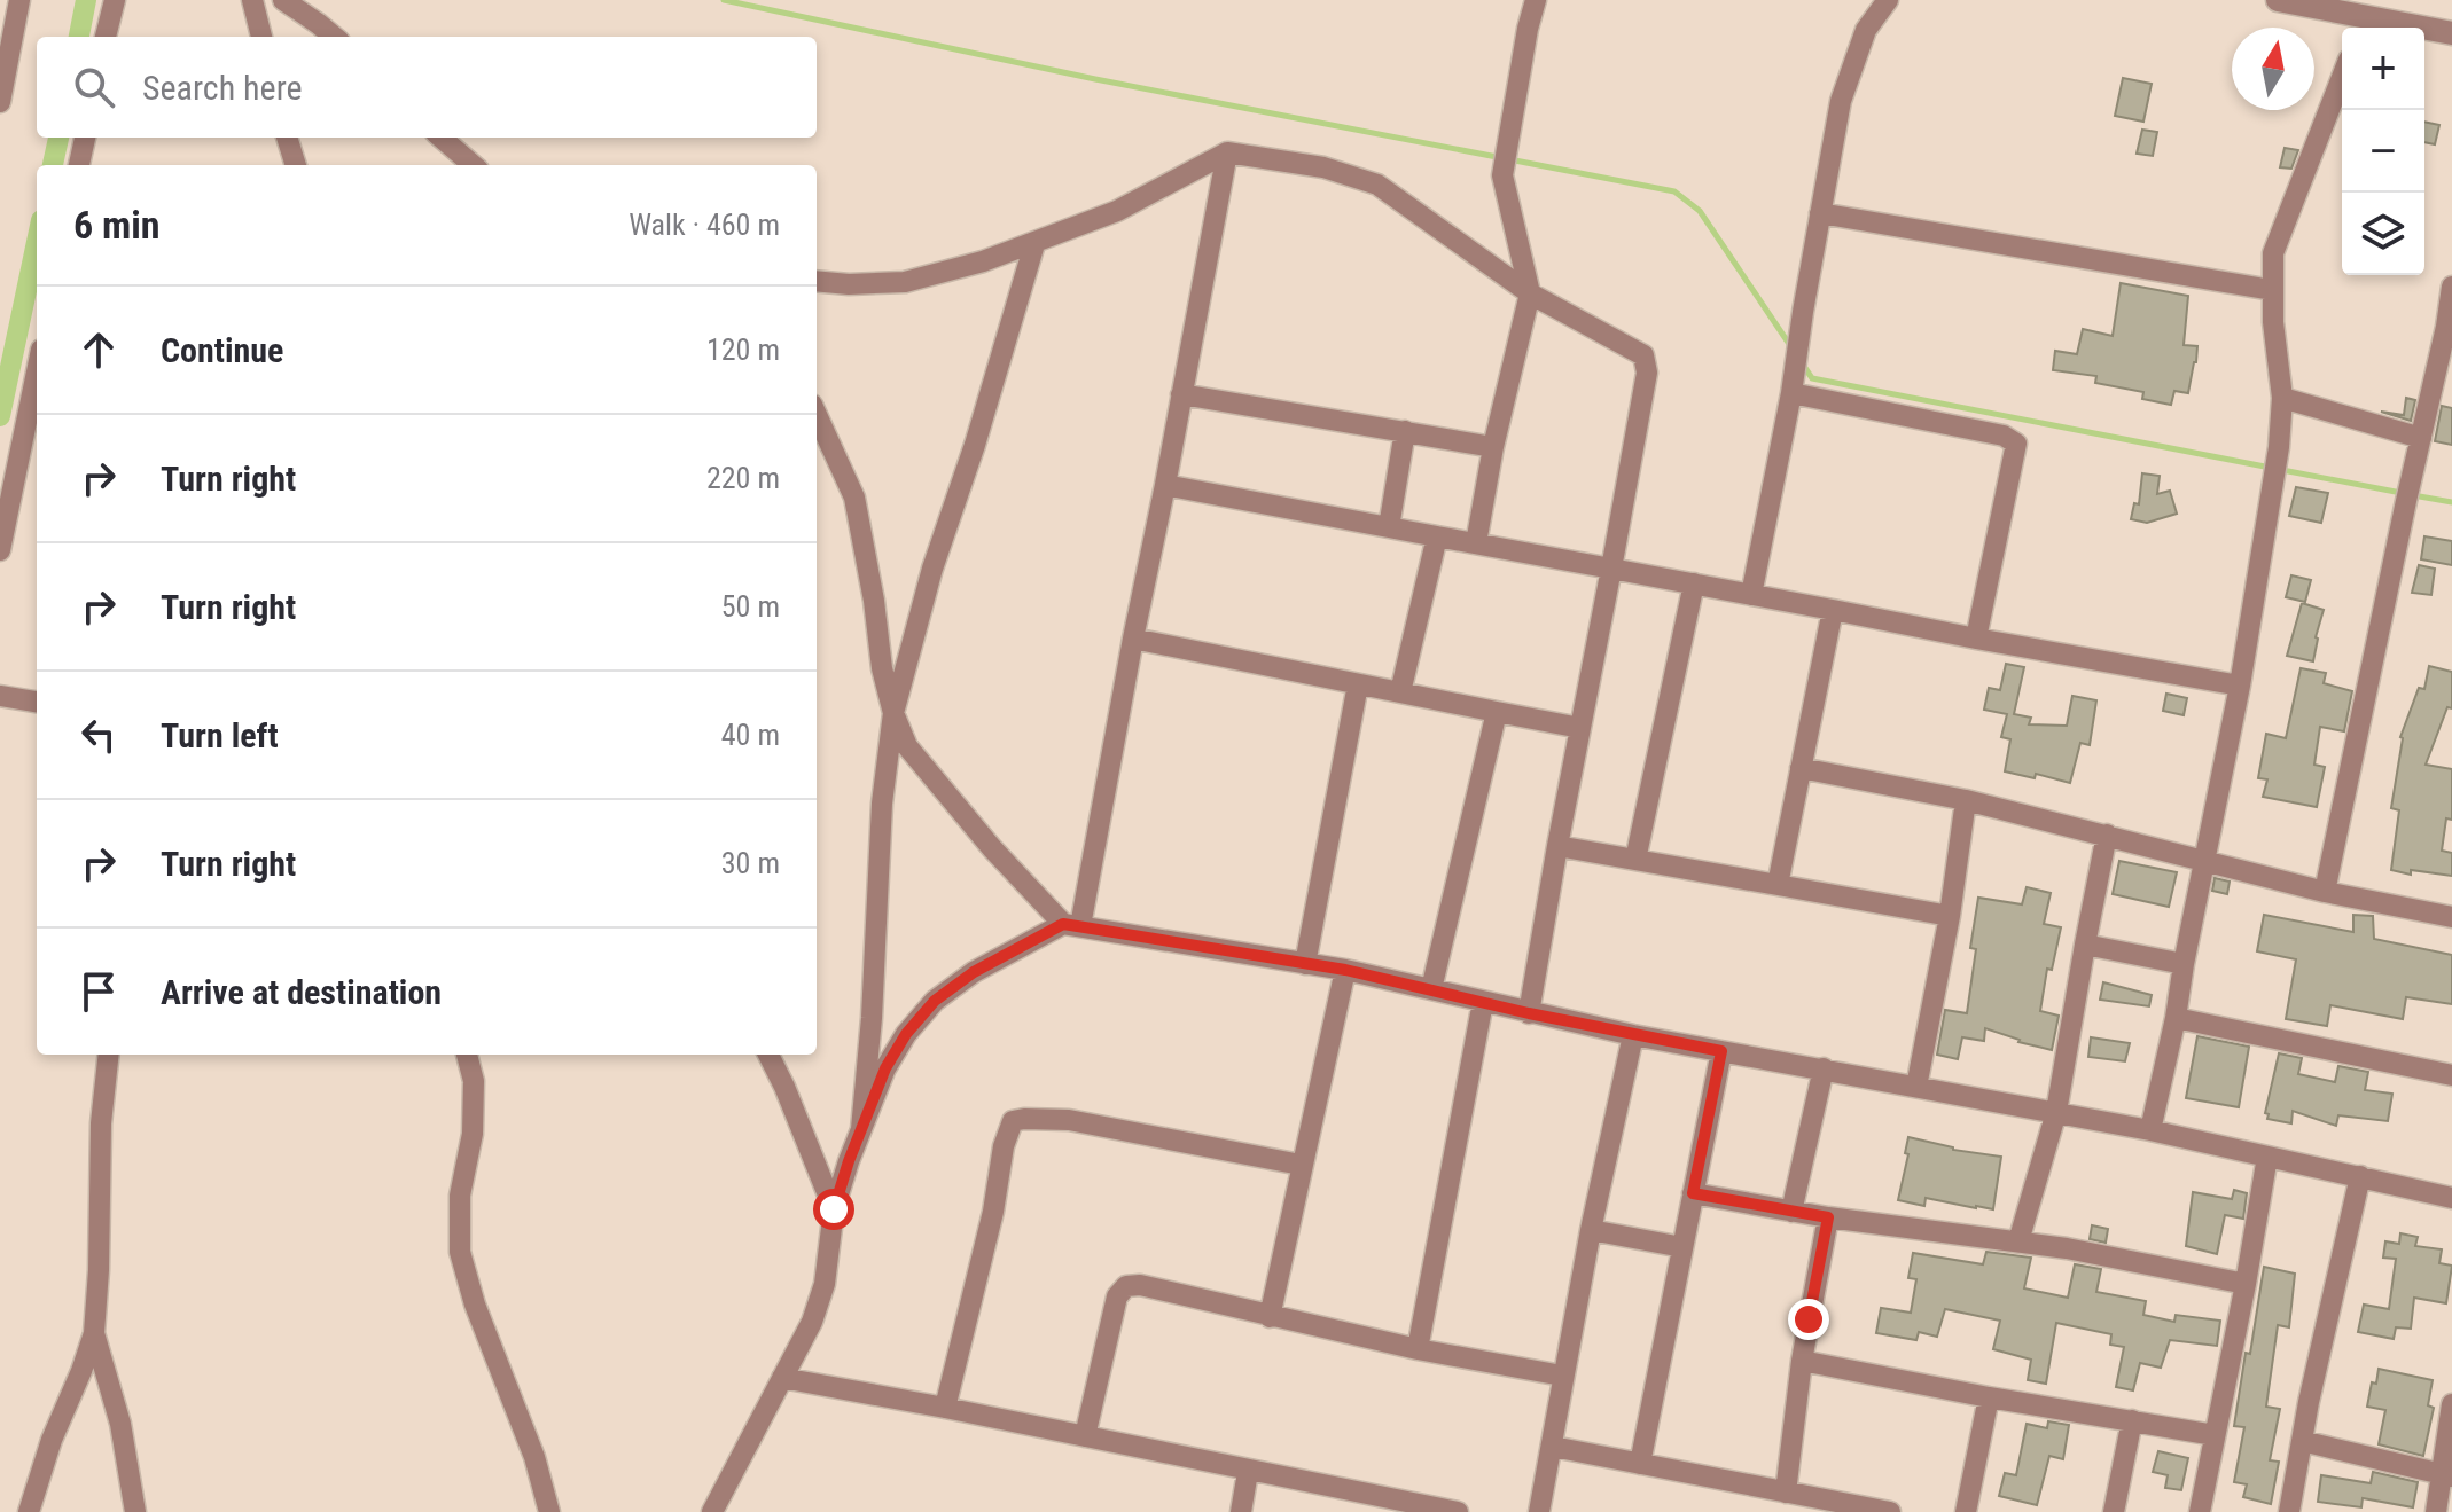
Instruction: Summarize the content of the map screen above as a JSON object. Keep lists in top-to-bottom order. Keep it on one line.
{"north":"top","page":{"map_buttons":["+","−"],"search":"Search here","heading":["6 min","Walk · 460 m"],"list":[["Continue","120 m"],["Turn right","220 m"],["Turn right","50 m"],["Turn left","40 m"],["Turn right","30 m"],"Arrive at destination"]}}
